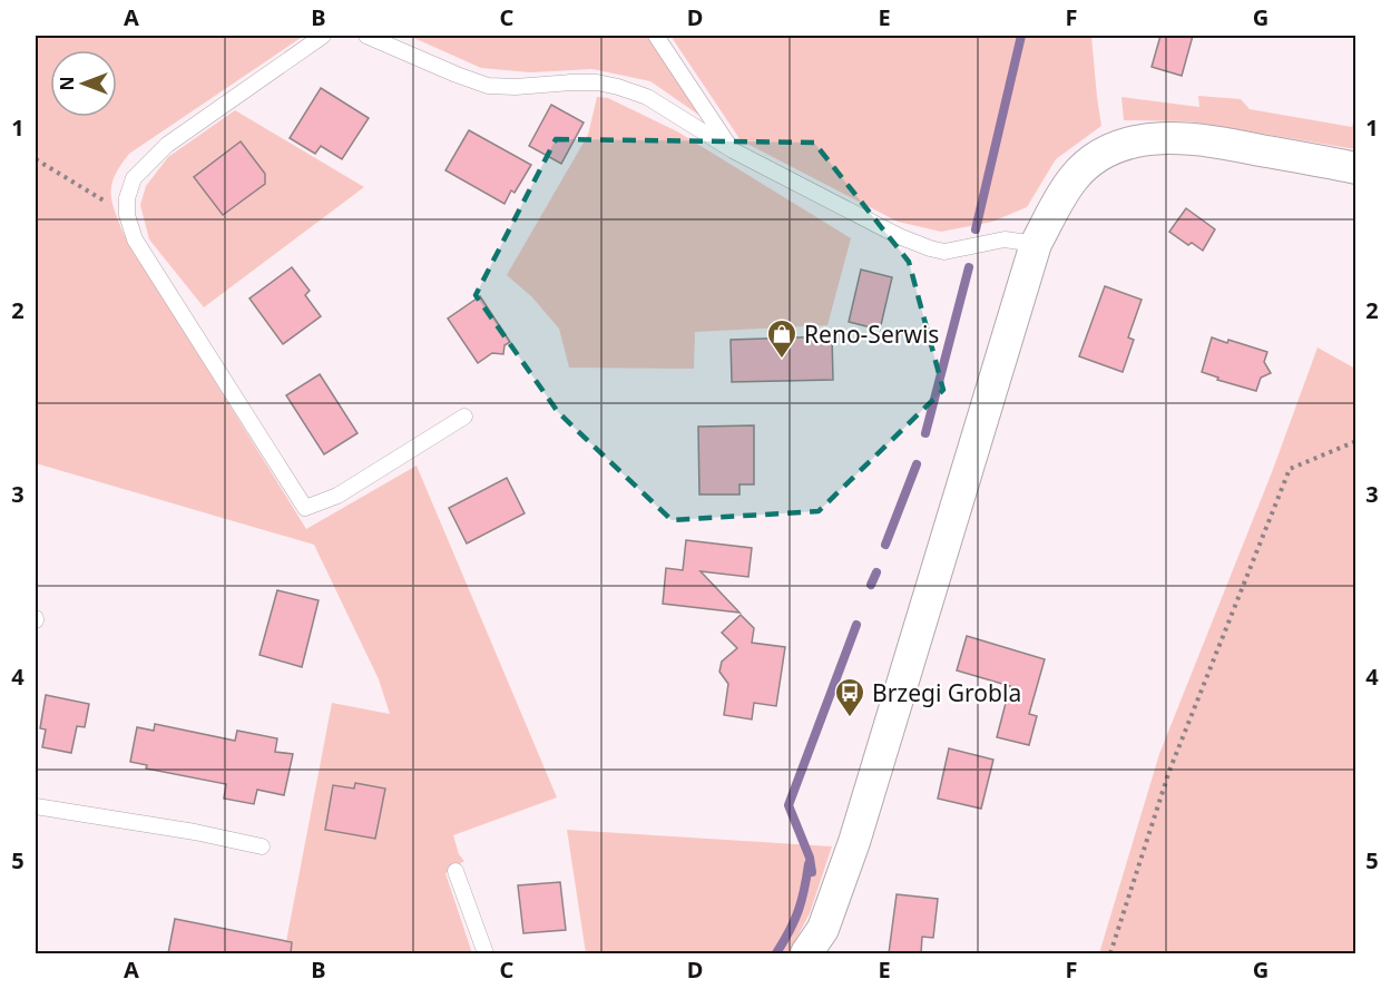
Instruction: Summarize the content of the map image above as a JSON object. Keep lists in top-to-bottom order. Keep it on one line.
{"places":{"shop":["Reno-Serwis"],"bus stop":["Brzegi Grobla"]},"north":"left","grid":{"columns":["A","B","C","D","E","F","G"],"rows":["1","2","3","4","5"]}}
